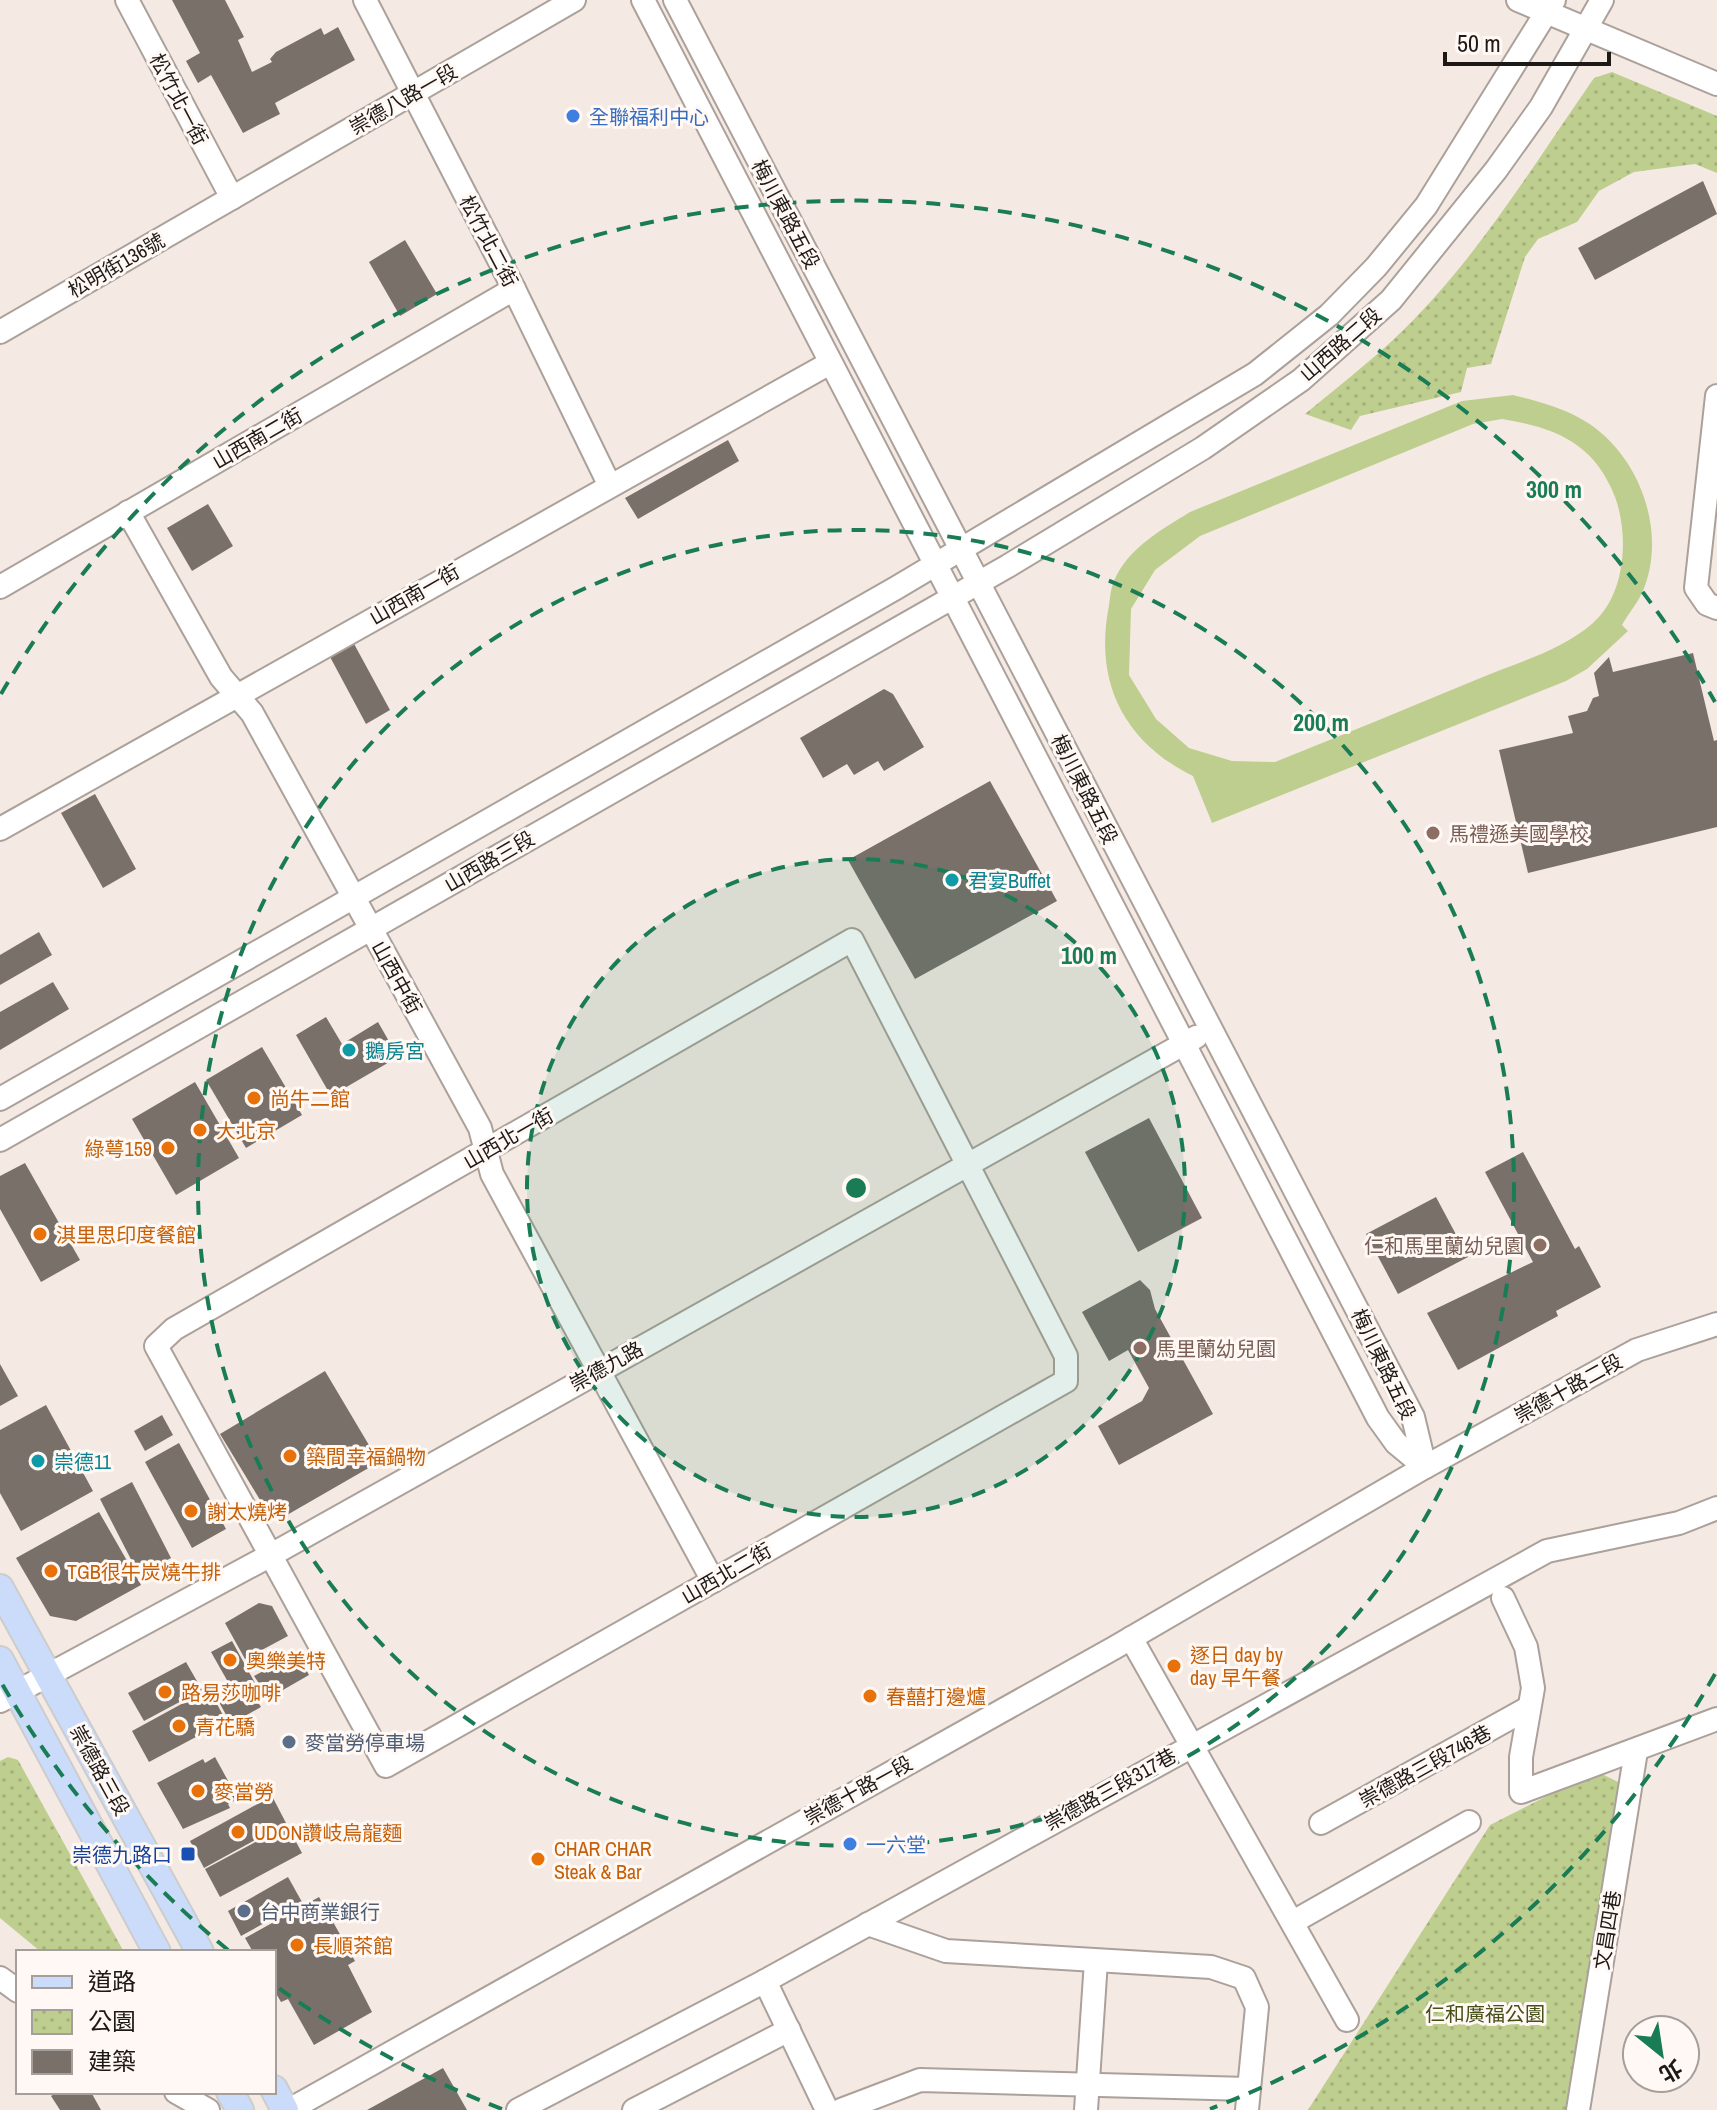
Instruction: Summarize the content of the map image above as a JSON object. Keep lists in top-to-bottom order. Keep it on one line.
{"streets":{"main road":["崇德路三段"],"street":["松竹北一街","崇德八路一段","梅川東路五段","松竹北二街","松明街136號","山西路二段","山西南二街","山西南一街","山西路三段","山西中街","山西北一街","崇德九路","崇德十路二段","山西北二街","崇德路三段746巷","崇德路三段317巷","崇德十路一段","文昌四巷"]},"crossings":[["松竹北一街","崇德八路一段"],["松竹北一街","松明街136號"],["崇德八路一段","松竹北二街"],["崇德八路一段","松明街136號"],["梅川東路五段","山西路二段"],["梅川東路五段","山西南一街"],["梅川東路五段","山西路三段"],["梅川東路五段","崇德九路"],["梅川東路五段","崇德十路二段"],["梅川東路五段","崇德十路一段"],["松竹北二街","山西南二街"],["松竹北二街","山西南一街"],["山西路二段","山西路三段"],["山西南二街","山西中街"],["山西南一街","山西中街"],["山西路三段","山西中街"],["山西中街","山西北一街"],["山西中街","崇德九路"],["山西中街","山西北二街"],["山西北一街","崇德九路"],["山西北一街","山西北二街"],["崇德九路","山西北二街"],["崇德九路","崇德路三段"],["崇德十路二段","崇德十路一段"]],"parks":["仁和廣福公園"],"places":{"other":["全聯福利中心","馬禮遜美國學校","君宴Buffet","鵝房宮","尚牛二館","大北京","綠萼159","淇里思印度餐館","仁和馬里蘭幼兒園","馬里蘭幼兒園","築間幸福鍋物","崇德11","謝太燒烤","TGB很牛炭燒牛排","奧樂美特","逐日 day by day 早午餐","路易莎咖啡","春囍打邊爐","青花驕","麥當勞停車場","麥當勞","UDON讚岐烏龍麵","一六堂","CHAR CHAR Steak & Bar","台中商業銀行","長順茶館"],"transit":["崇德九路口"]},"legend":["道路","公園","建築"],"scale_bar":"50 m","north":"bottom right","rings":["300 m","200 m","100 m"]}
